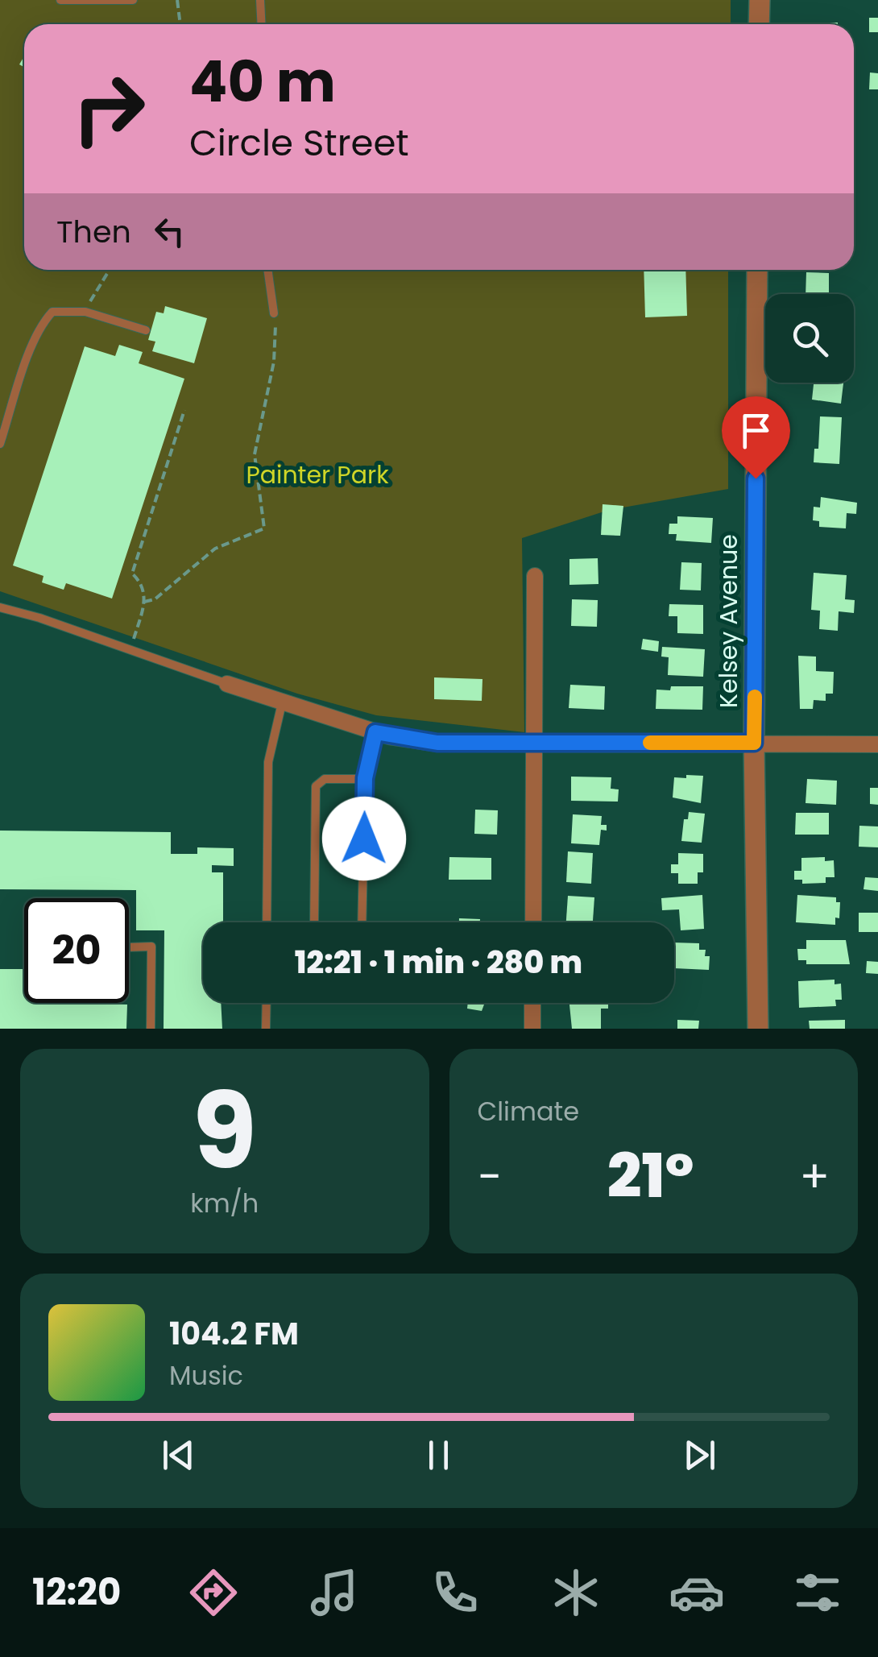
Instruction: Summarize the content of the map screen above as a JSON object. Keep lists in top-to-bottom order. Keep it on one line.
{"streets":{"street":["Kelsey Avenue"]},"parks":["Painter Park"],"page":{"turn":["40 m","Circle Street"],"then":"Then","limit":"20","trip":"12:21 · 1 min · 280 m","tile":[["9","km/h"],"Climate"],"heat":["−","21°","+"],"song":["104.2 FM","Music"],"tabs":"12:20"}}
